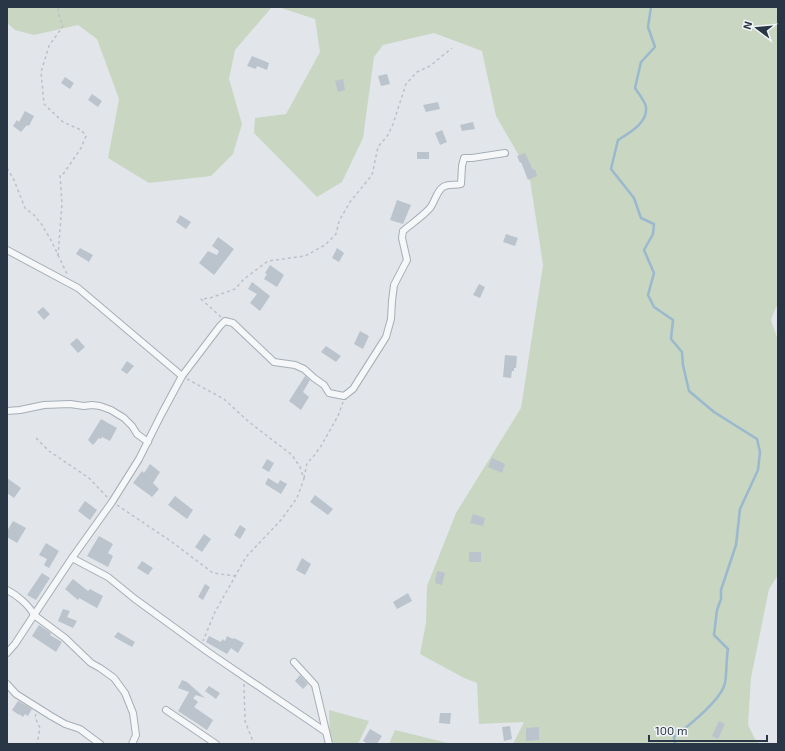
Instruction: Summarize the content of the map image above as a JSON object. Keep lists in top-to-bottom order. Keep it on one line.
{"scale_bar":"100 m","north":"left"}
